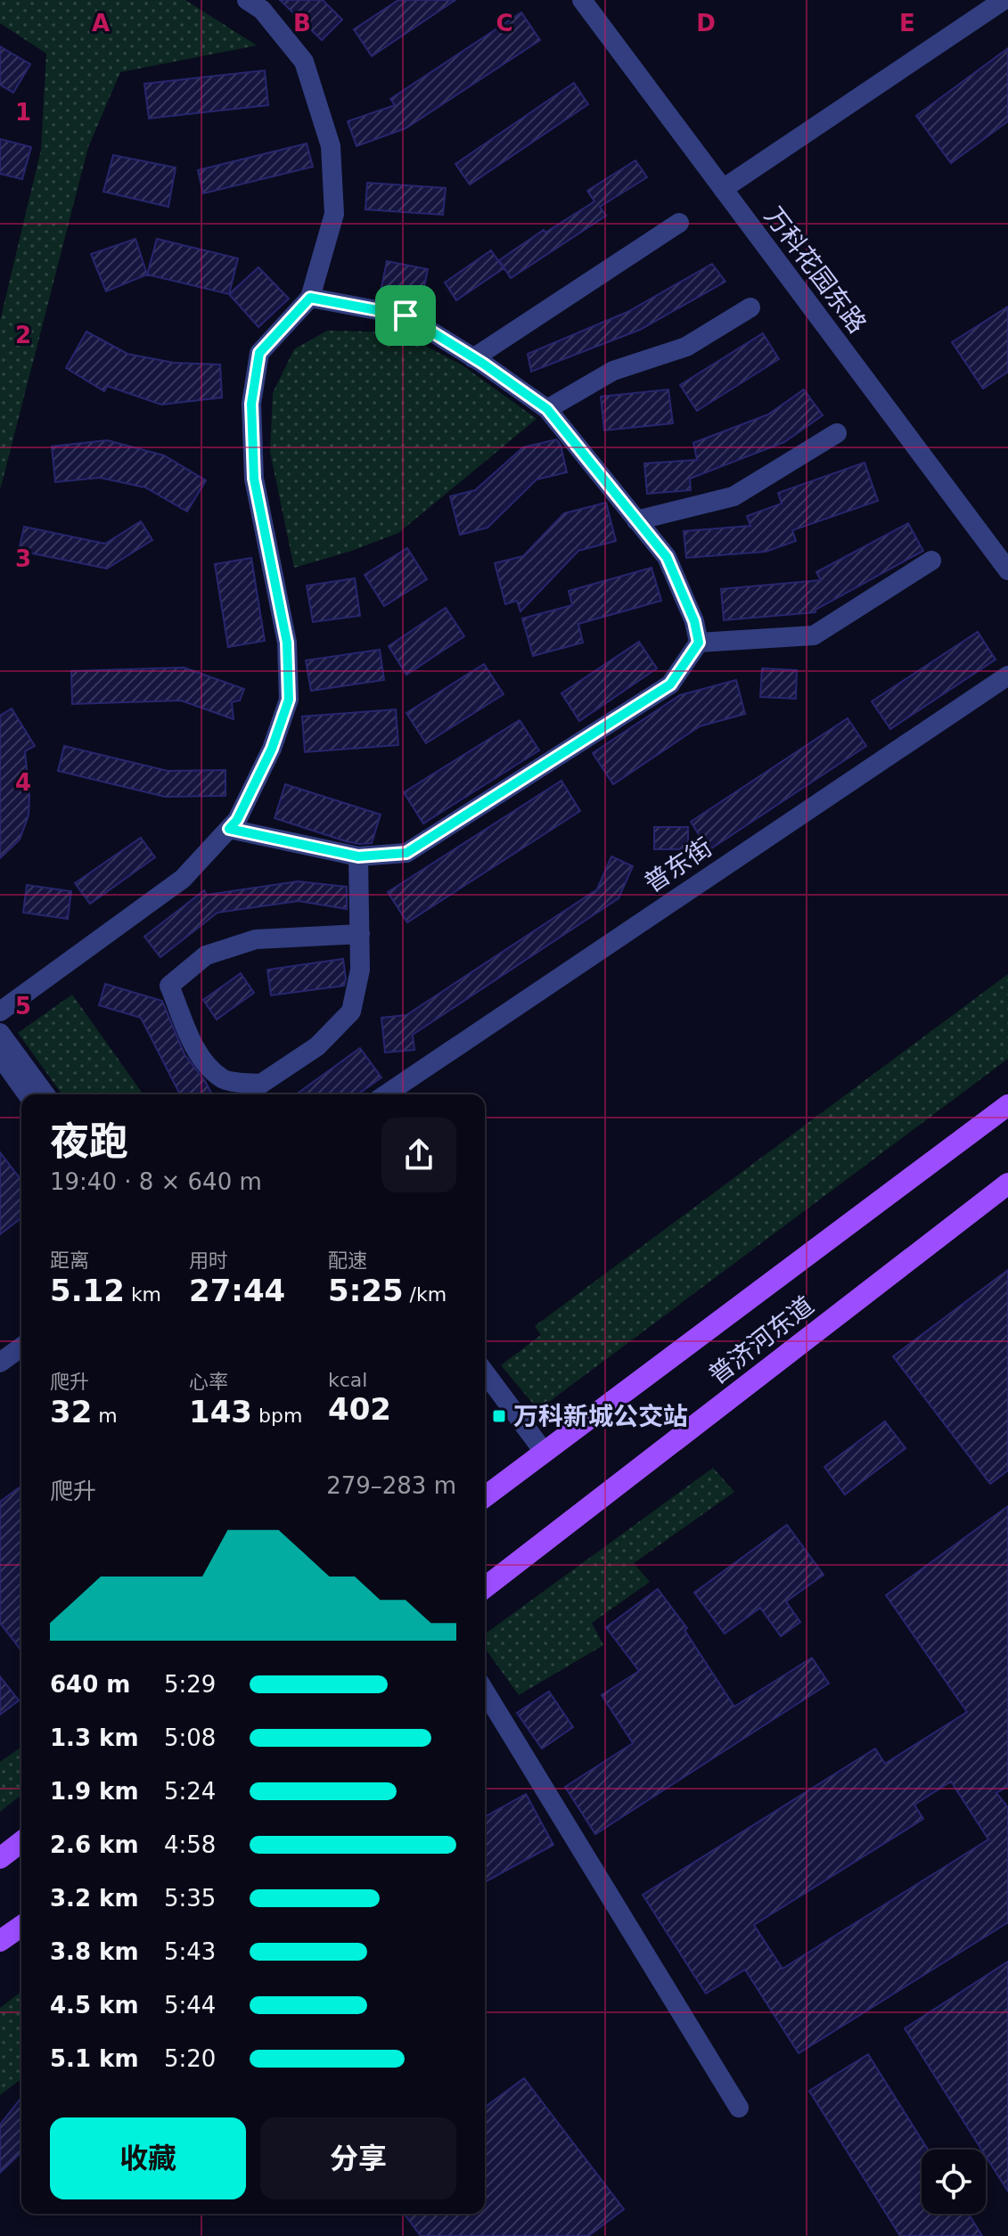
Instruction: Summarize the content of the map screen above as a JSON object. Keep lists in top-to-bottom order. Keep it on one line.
{"streets":{"main road":["普济河东道"],"street":["万科花园东路","普东街"]},"places":{"transit":["万科新城公交站"]},"page":{"heading":["夜跑","19:40 · 8 × 640 m"],"stats":[["距离","5.12 km"],["用时","27:44"],["配速","5:25 /km"],["爬升","32 m"],["心率","143 bpm"],["kcal","402"]],"chart":["爬升","279–283 m"],"list":[{"name":"640 m","note":"5:29"},{"name":"1.3 km","note":"5:08"},{"name":"1.9 km","note":"5:24"},{"name":"2.6 km","note":"4:58"},{"name":"3.2 km","note":"5:35"},{"name":"3.8 km","note":"5:43"},{"name":"4.5 km","note":"5:44"},{"name":"5.1 km","note":"5:20"}],"buttons":["收藏","分享"]},"grid":{"columns":["A","B","C","D","E"],"rows":["1","2","3","4","5"]}}
